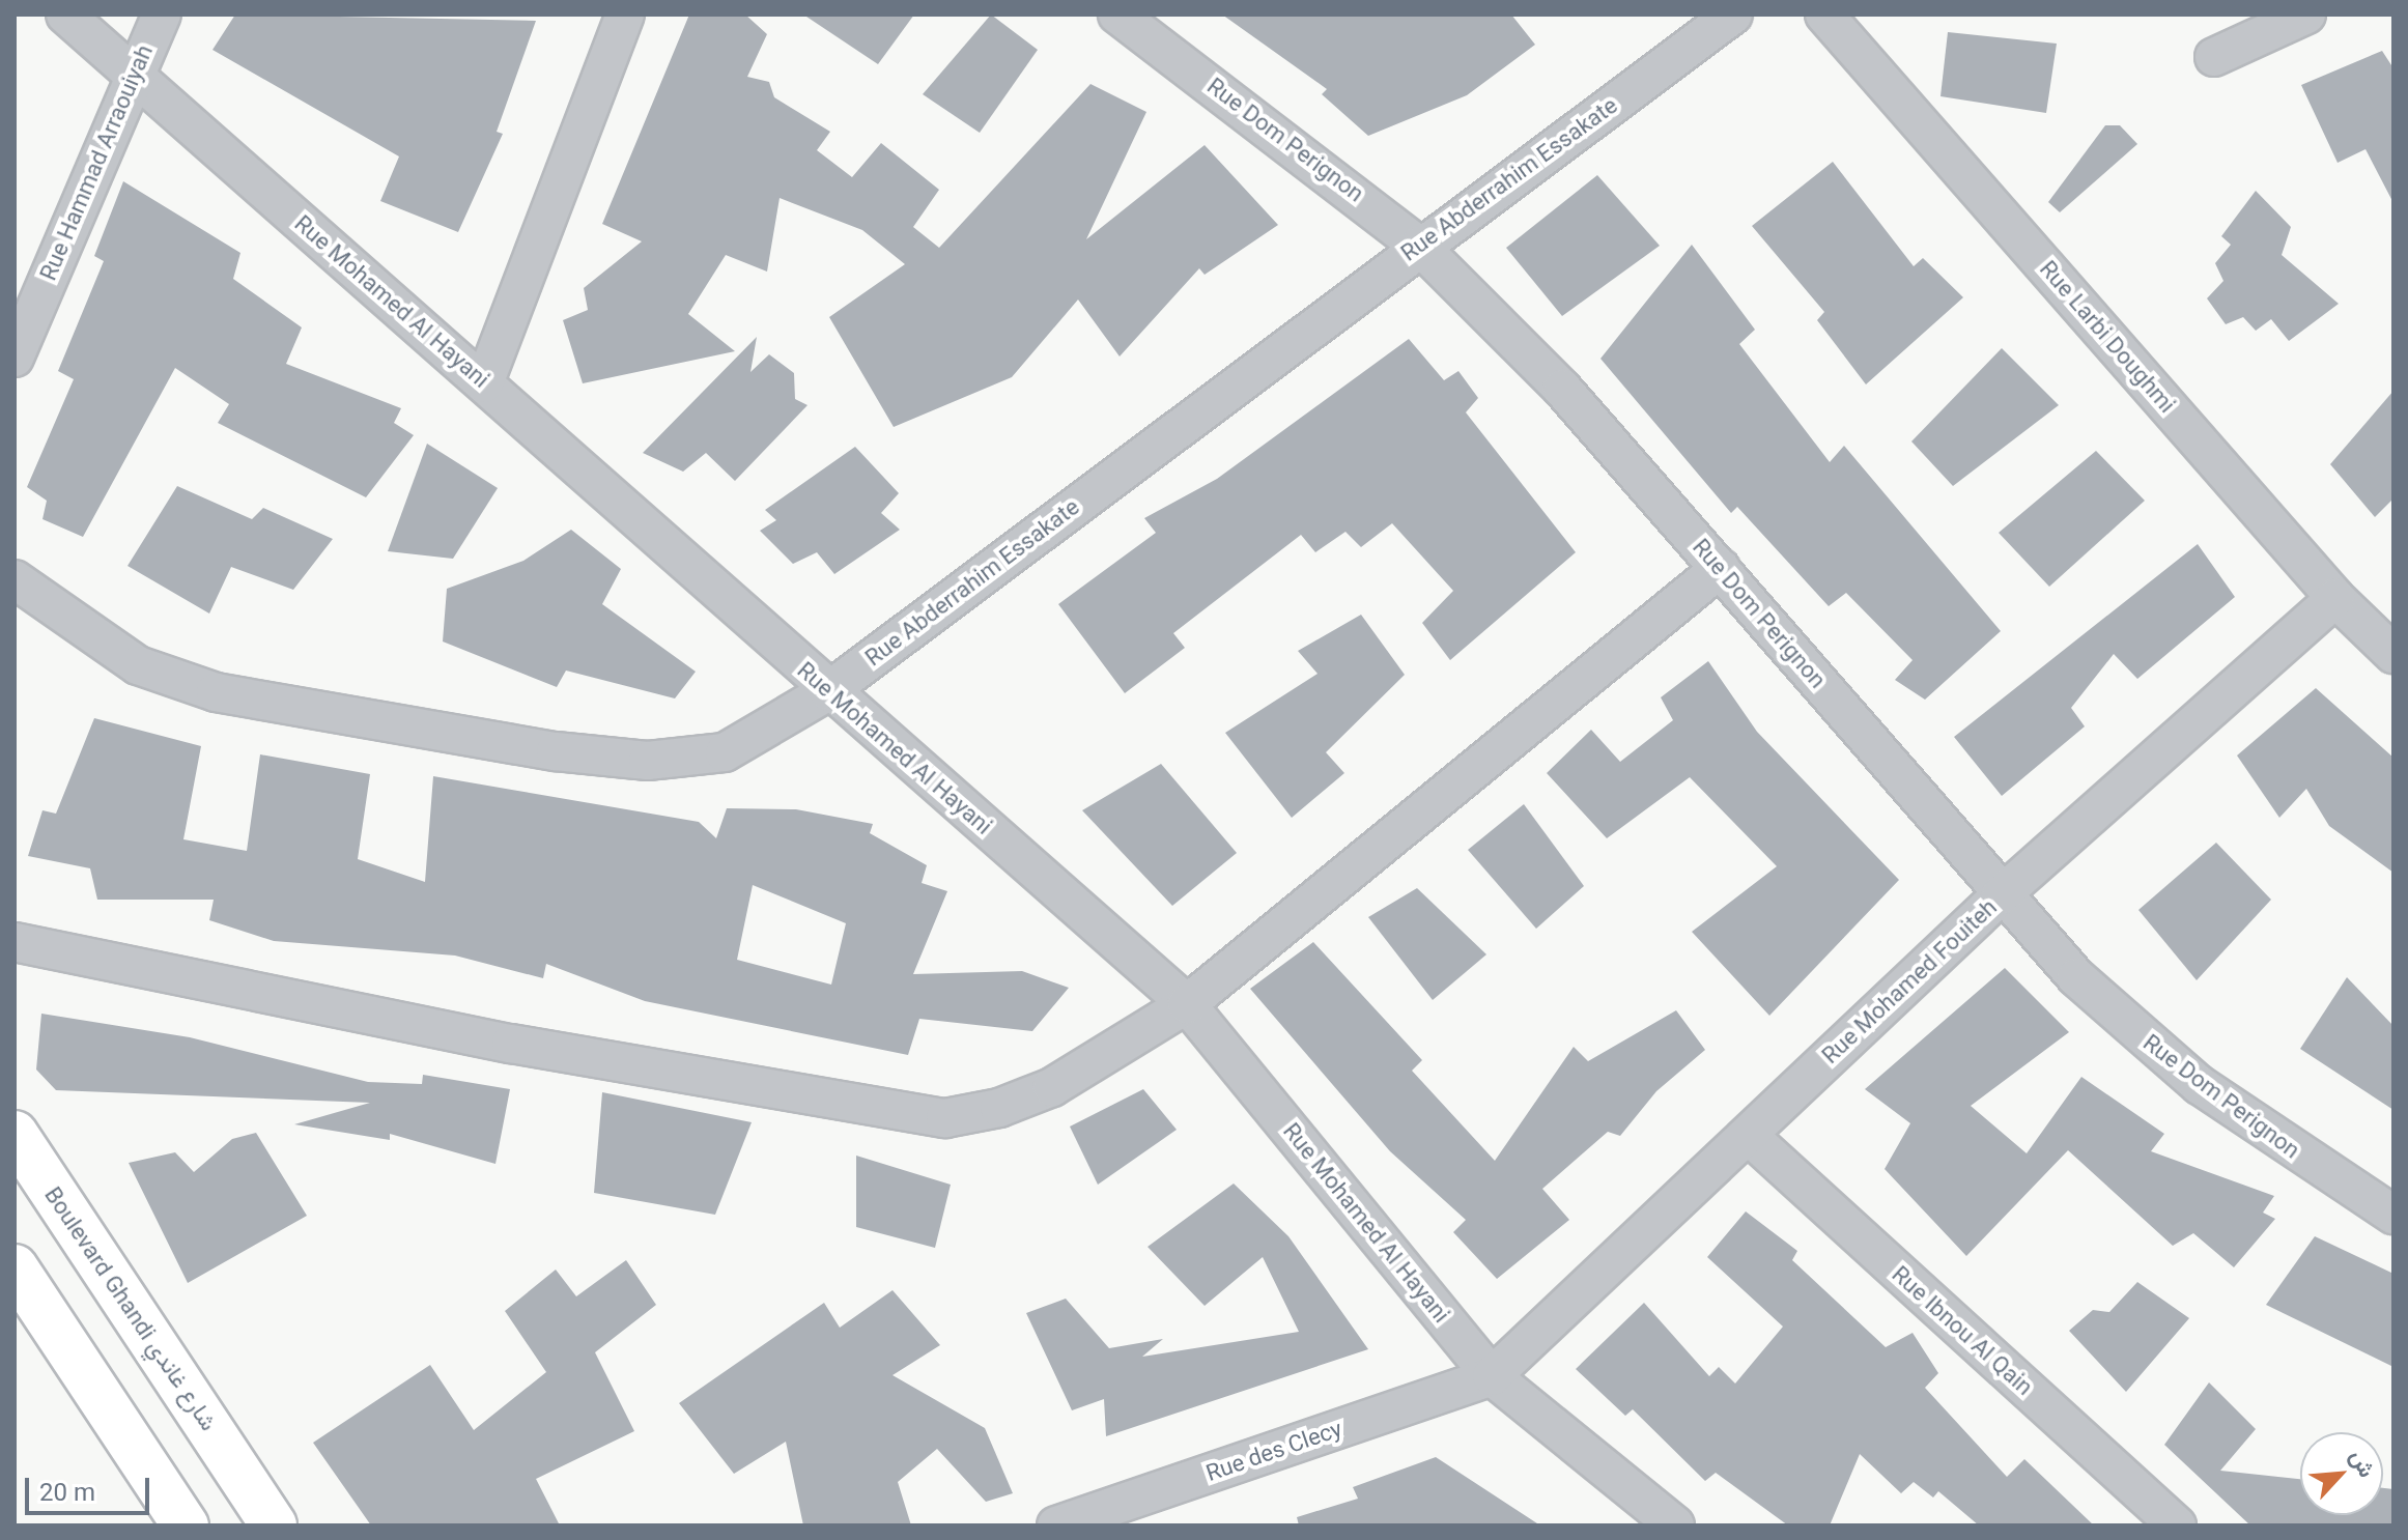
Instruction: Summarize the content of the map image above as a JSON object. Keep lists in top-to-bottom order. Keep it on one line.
{"streets":{"main road":["Boulevard Ghandi شارع غاندي"],"street":["Rue Dom Perignon","Rue Hammad Arraouiyah","Rue Abderrahim Essakate","Rue Mohamed Al Hayani","Rue Larbi Doughmi","Rue Mohamed Fouiteh","Rue Ibnou Al Qain","Rue des Clecy"]},"crossings":[["Rue Dom Perignon","Rue Abderrahim Essakate"],["Rue Dom Perignon","Rue Mohamed Fouiteh"],["Rue Hammad Arraouiyah","Rue Mohamed Al Hayani"],["Rue Abderrahim Essakate","Rue Mohamed Al Hayani"],["Rue Mohamed Al Hayani","Rue Mohamed Fouiteh"],["Rue Mohamed Al Hayani","Rue des Clecy"],["Rue Larbi Doughmi","Rue Mohamed Fouiteh"],["Rue Mohamed Fouiteh","Rue Ibnou Al Qain"],["Rue Mohamed Fouiteh","Rue des Clecy"]],"scale_bar":"20 m","north":"top right"}
